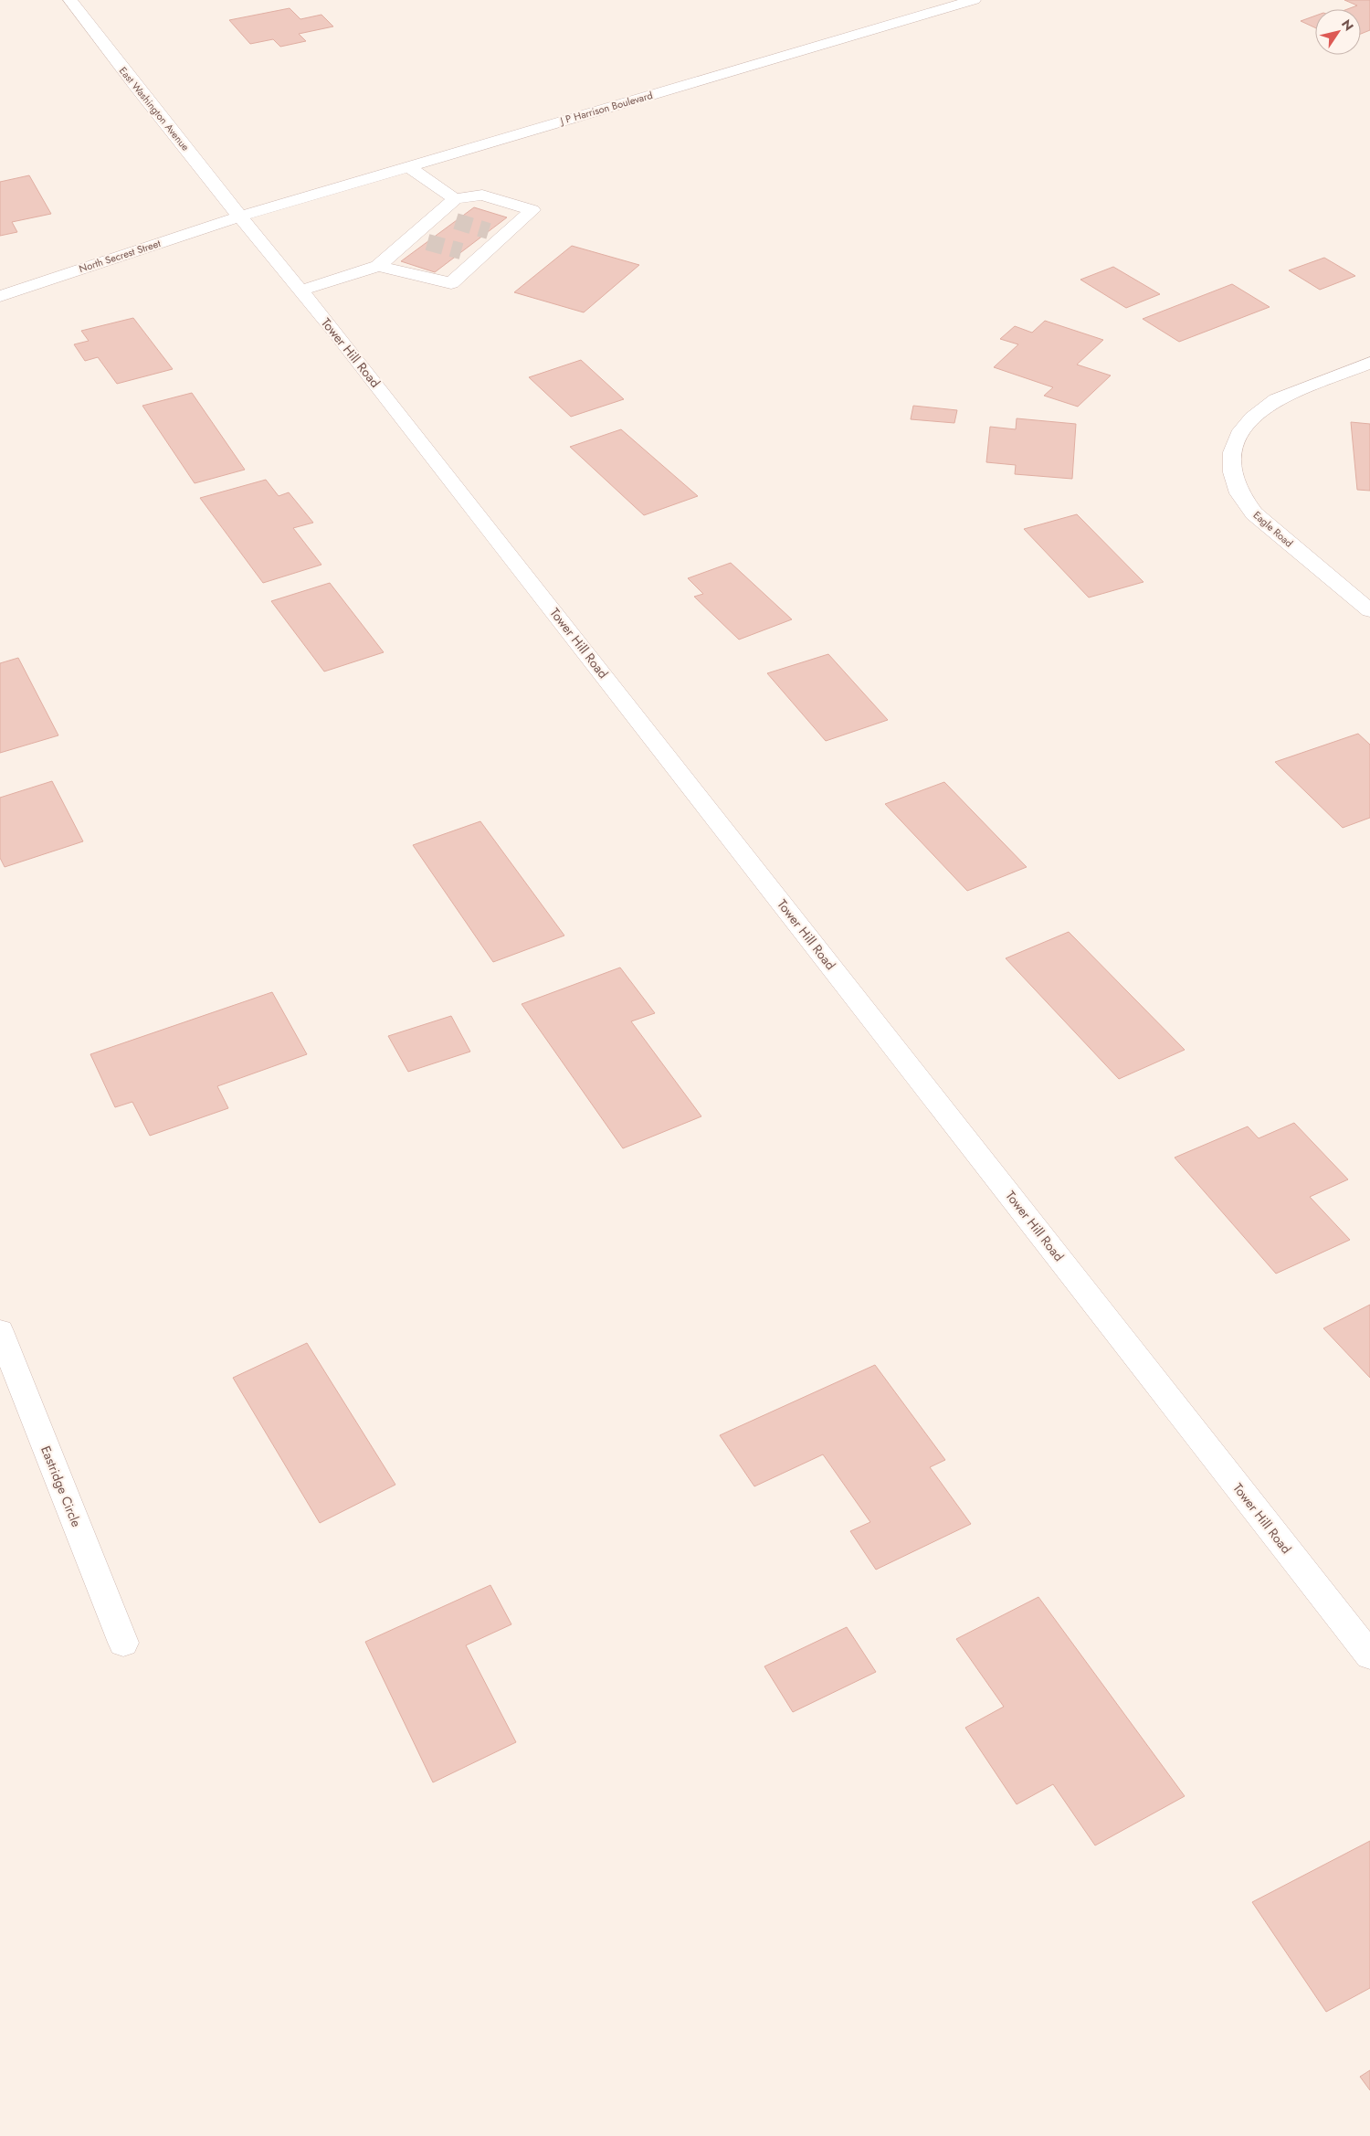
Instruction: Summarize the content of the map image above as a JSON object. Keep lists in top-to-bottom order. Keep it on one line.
{"streets":{"street":["J P Harrison Boulevard","East Washington Avenue","North Secrest Street","Tower Hill Road","Eagle Road","Eastridge Circle"]},"crossings":[["J P Harrison Boulevard","East Washington Avenue"],["J P Harrison Boulevard","North Secrest Street"],["J P Harrison Boulevard","Tower Hill Road"],["East Washington Avenue","North Secrest Street"],["East Washington Avenue","Tower Hill Road"],["North Secrest Street","Tower Hill Road"]],"north":"top right"}
